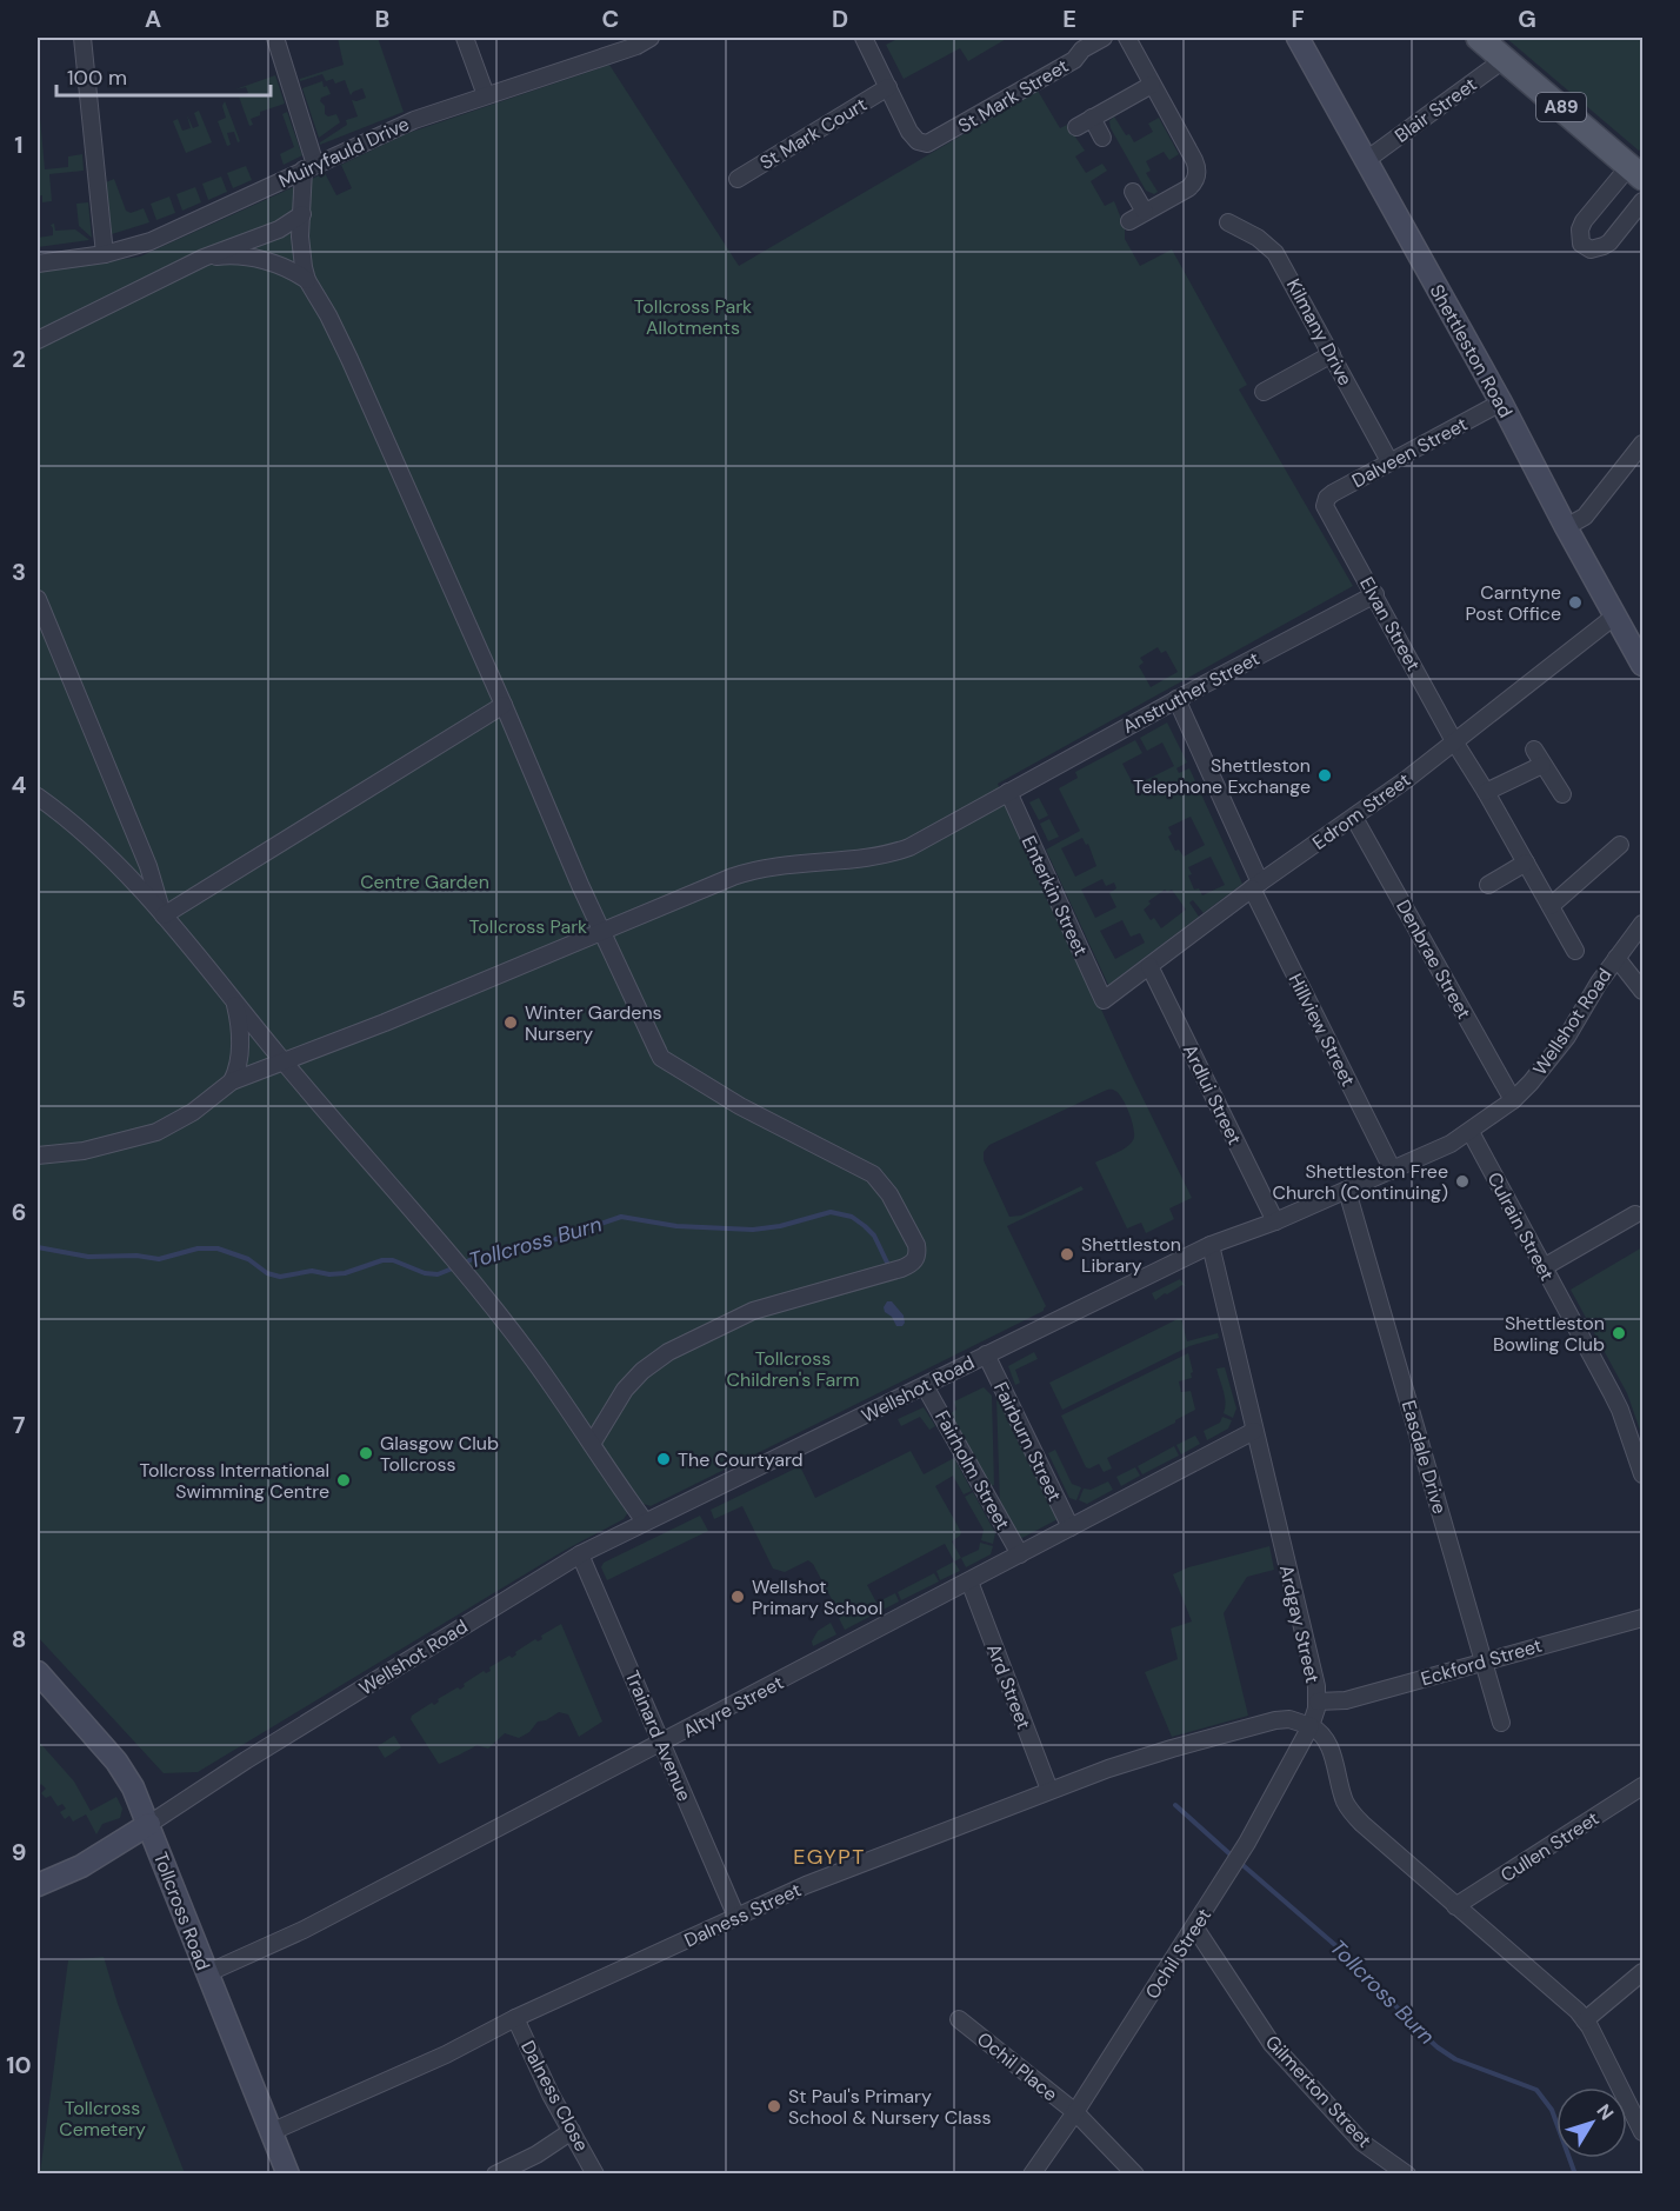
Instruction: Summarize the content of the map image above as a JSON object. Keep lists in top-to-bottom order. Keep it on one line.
{"streets":{"main road":["A89"],"street":["St Mark Street","Blair Street","St Mark Court","Muiryfauld Drive","Kilmany Drive","Shettleston Road","Dalveen Street","Elvan Street","Anstruther Street","Edrom Street","Enterkin Street","Denbrae Street","Wellshot Road","Hillview Street","Ardlui Street","Culrain Street","Fairburn Street","Easdale Drive","Fairholm Street","Ardgay Street","Eckford Street","Ard Street","Altyre Street","Trainard Avenue","Cullen Street","Tollcross Road","Dalness Street","Ochil Street","Ochil Place","Gilmerton Street","Dalness Close"]},"crossings":[["St Mark Street","St Mark Court"],["A89","Blair Street"],["Blair Street","Shettleston Road"],["Kilmany Drive","Dalveen Street"],["Shettleston Road","Dalveen Street"],["Shettleston Road","Edrom Street"],["Dalveen Street","Elvan Street"],["Elvan Street","Anstruther Street"],["Elvan Street","Edrom Street"],["Anstruther Street","Enterkin Street"],["Anstruther Street","Hillview Street"],["Edrom Street","Enterkin Street"],["Edrom Street","Denbrae Street"],["Edrom Street","Hillview Street"],["Edrom Street","Ardlui Street"],["Denbrae Street","Wellshot Road"],["Wellshot Road","Hillview Street"],["Wellshot Road","Ardlui Street"],["Wellshot Road","Culrain Street"],["Wellshot Road","Fairburn Street"],["Wellshot Road","Easdale Drive"],["Wellshot Road","Fairholm Street"],["Wellshot Road","Ardgay Street"],["Wellshot Road","Trainard Avenue"],["Wellshot Road","Tollcross Road"],["Fairburn Street","Altyre Street"],["Easdale Drive","Eckford Street"],["Fairholm Street","Altyre Street"],["Ardgay Street","Eckford Street"],["Ardgay Street","Altyre Street"],["Ardgay Street","Dalness Street"],["Ardgay Street","Ochil Street"],["Ard Street","Altyre Street"],["Ard Street","Dalness Street"],["Altyre Street","Trainard Avenue"],["Altyre Street","Tollcross Road"],["Trainard Avenue","Dalness Street"],["Tollcross Road","Dalness Street"],["Dalness Street","Ochil Street"],["Dalness Street","Dalness Close"],["Ochil Street","Ochil Place"],["Ochil Street","Gilmerton Street"]],"districts":["EGYPT"],"water":["Tollcross Burn"],"parks":["Tollcross Park Allotments","Centre Garden","Tollcross Park","Tollcross Children's Farm","Tollcross Cemetery"],"places":["Carntyne Post Office","Shettleston Telephone Exchange","Winter Gardens Nursery","Shettleston Free Church (Continuing)","Shettleston Library","Shettleston Bowling Club","Glasgow Club Tollcross","The Courtyard","Tollcross International Swimming Centre","Wellshot Primary School","St Paul's Primary School & Nursery Class"],"scale_bar":"100 m","north":"top right","grid":{"columns":["A","B","C","D","E","F","G"],"rows":["1","2","3","4","5","6","7","8","9","10"]}}
